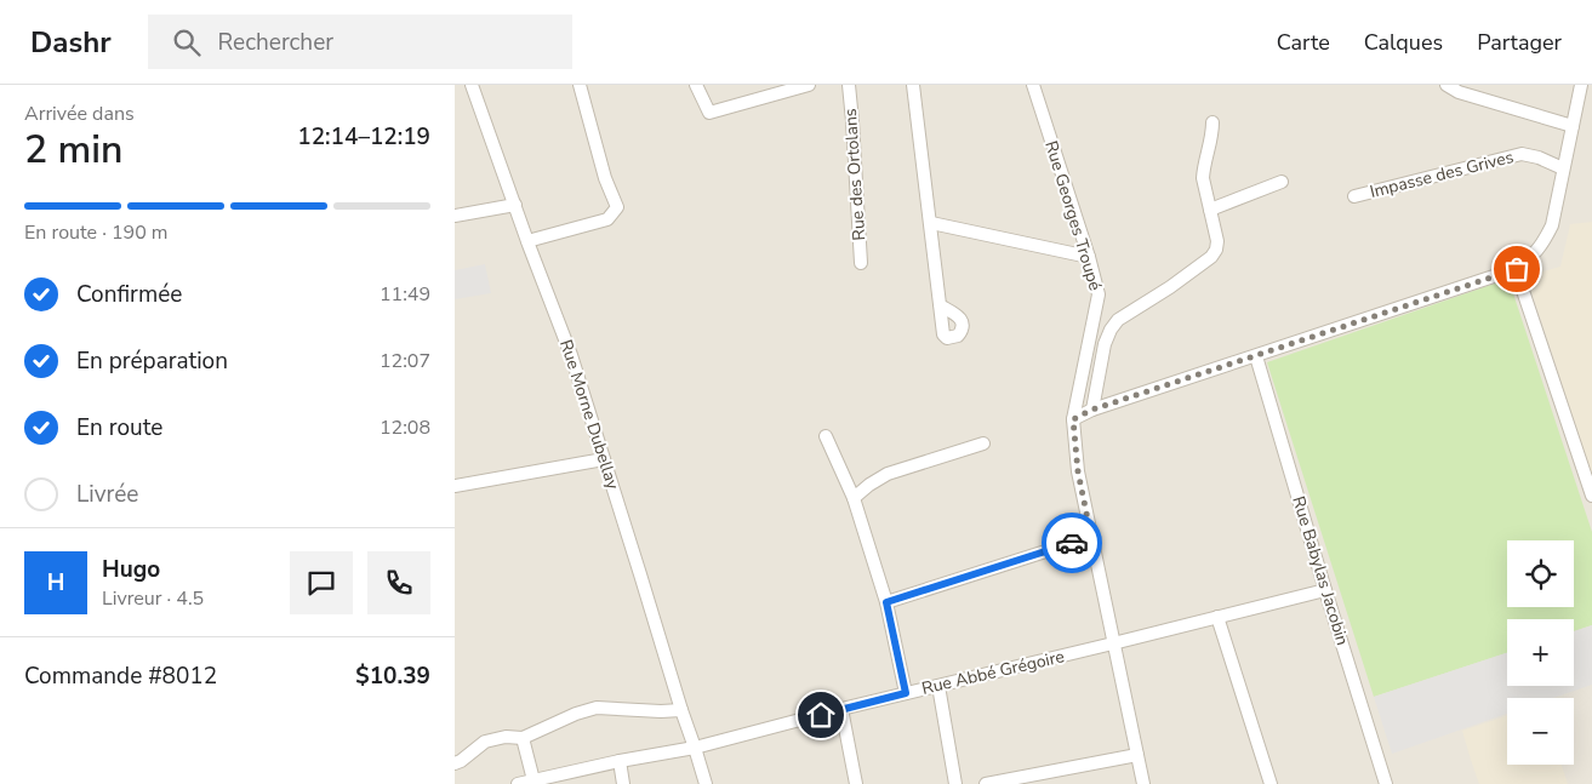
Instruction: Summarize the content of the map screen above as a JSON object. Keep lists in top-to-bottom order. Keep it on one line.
{"streets":{"street":["Rue des Ortolans","Impasse des Grives","Rue Georges Troupé","Rue Morne Dubellay","Rue Babylas Jacobin","Rue Abbé Grégoire"]},"crossings":[["Rue Georges Troupé","Rue Abbé Grégoire"],["Rue Morne Dubellay","Rue Abbé Grégoire"],["Rue Babylas Jacobin","Rue Abbé Grégoire"]],"page":{"header":"Dashr","search":"Rechercher","nav":["Carte","Calques","Partager"],"heading":["2 min","Arrivée dans","12:14–12:19"],"panel":["Hugo","Livreur · 4.5","Commande #8012","$10.39"],"bar":"En route · 190 m","list":[["Confirmée","11:49"],["En préparation","12:07"],["En route","12:08"],"Livrée"],"map_buttons":["+","−"],"round":"H"}}
